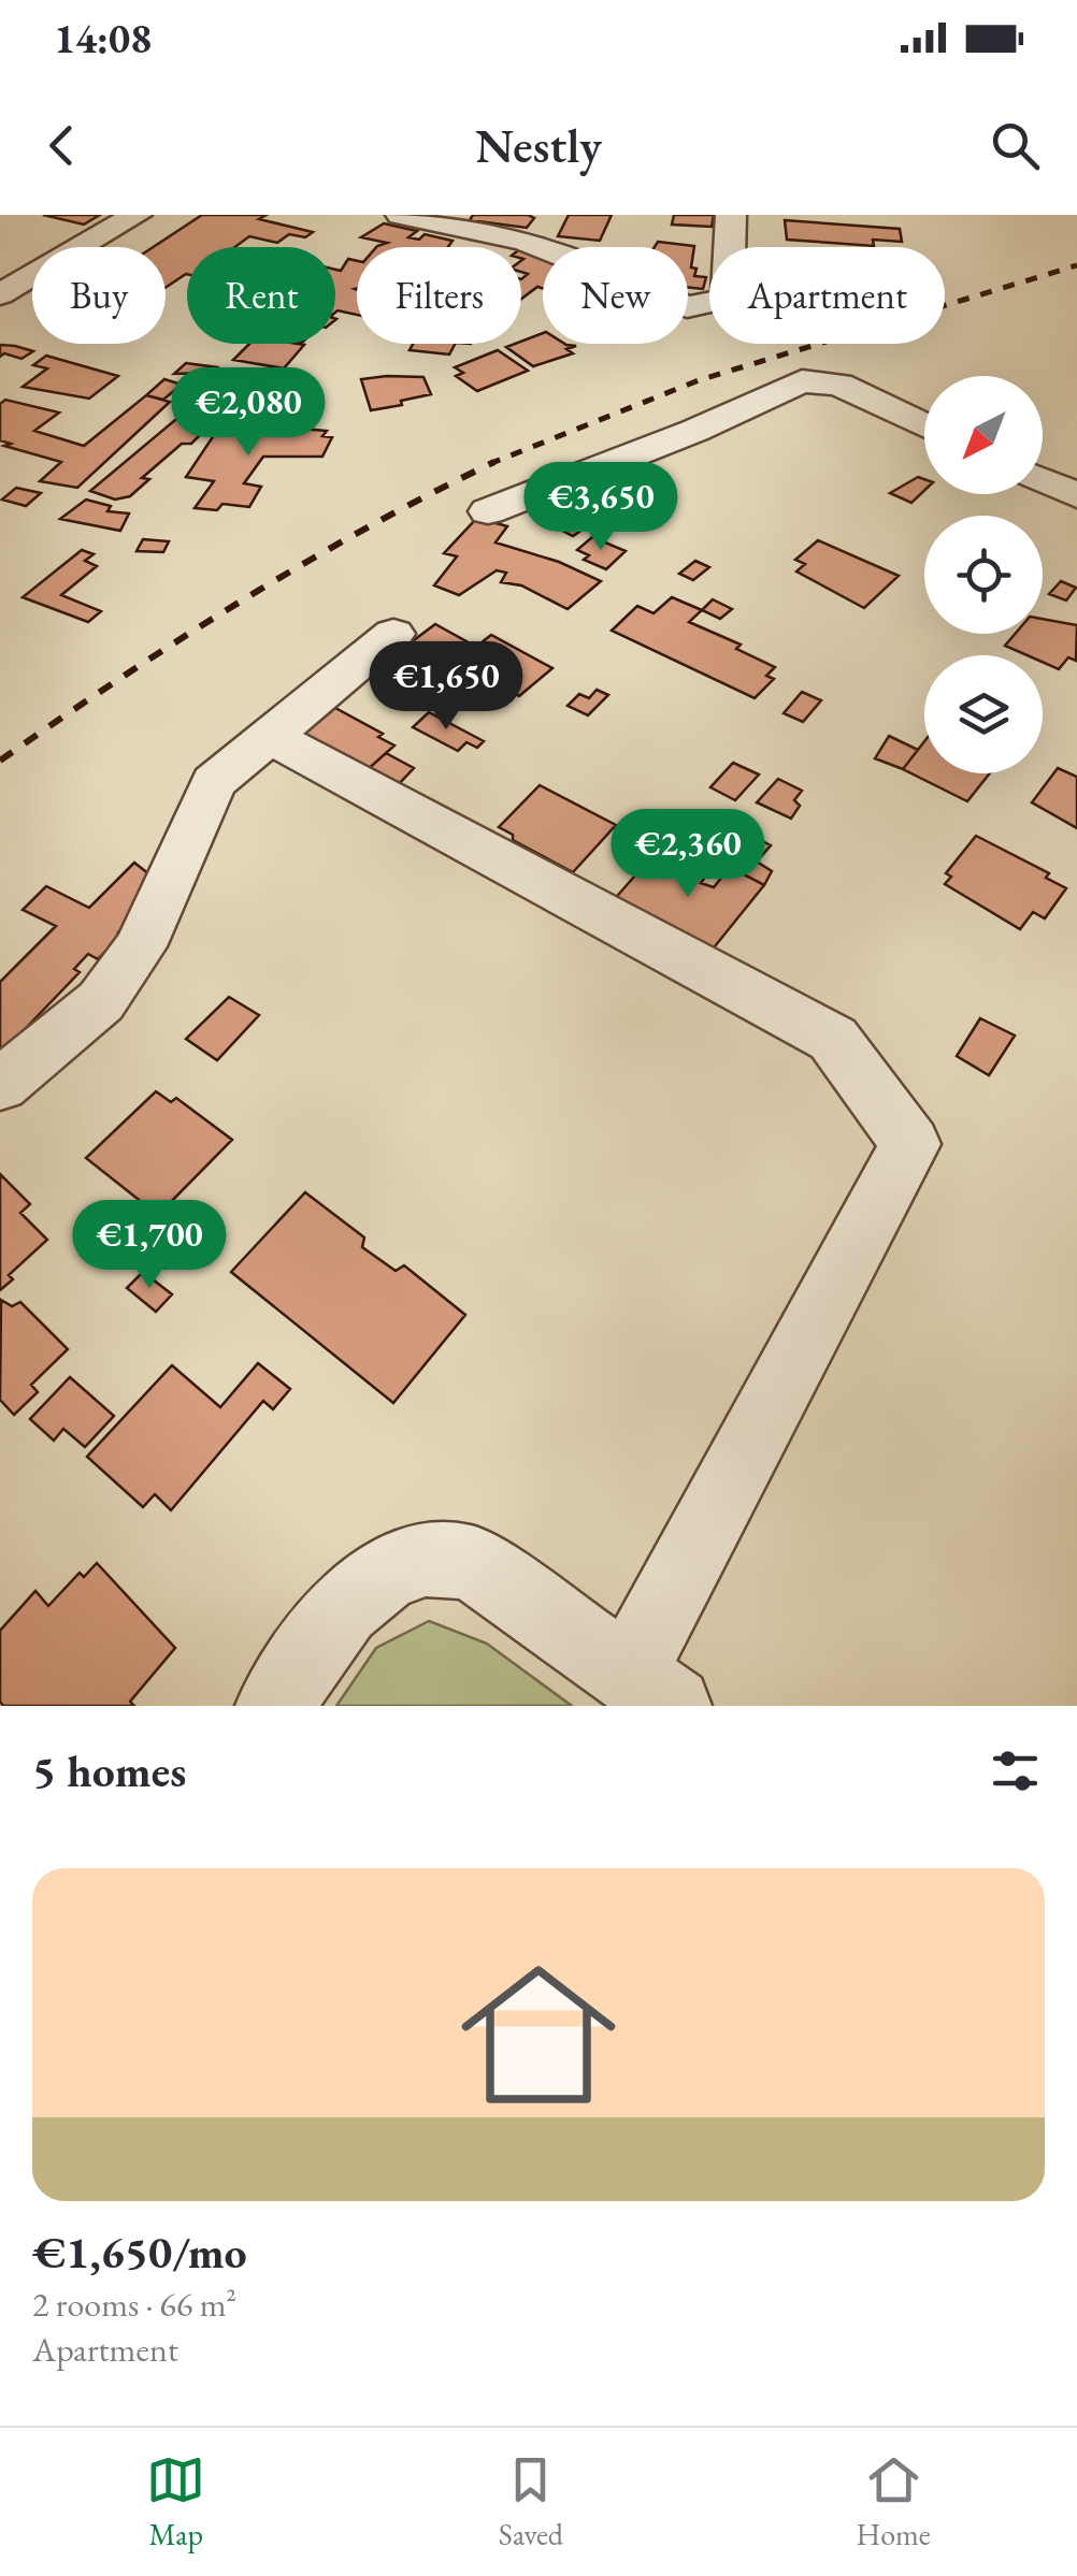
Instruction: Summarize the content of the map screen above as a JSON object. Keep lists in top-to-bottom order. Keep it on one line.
{"north":"bottom left","page":{"status":"14:08","header":"Nestly","chip":["Buy","Rent","Filters","New","Apartment"],"price":["€2,080","€3,650","€1,650","€2,360","€1,700"],"heading":"5 homes","list":[{"name":"€1,650/mo","note":"2 rooms · 66 m² · Apartment"}],"tabs":["Map","Saved","Home"]}}
